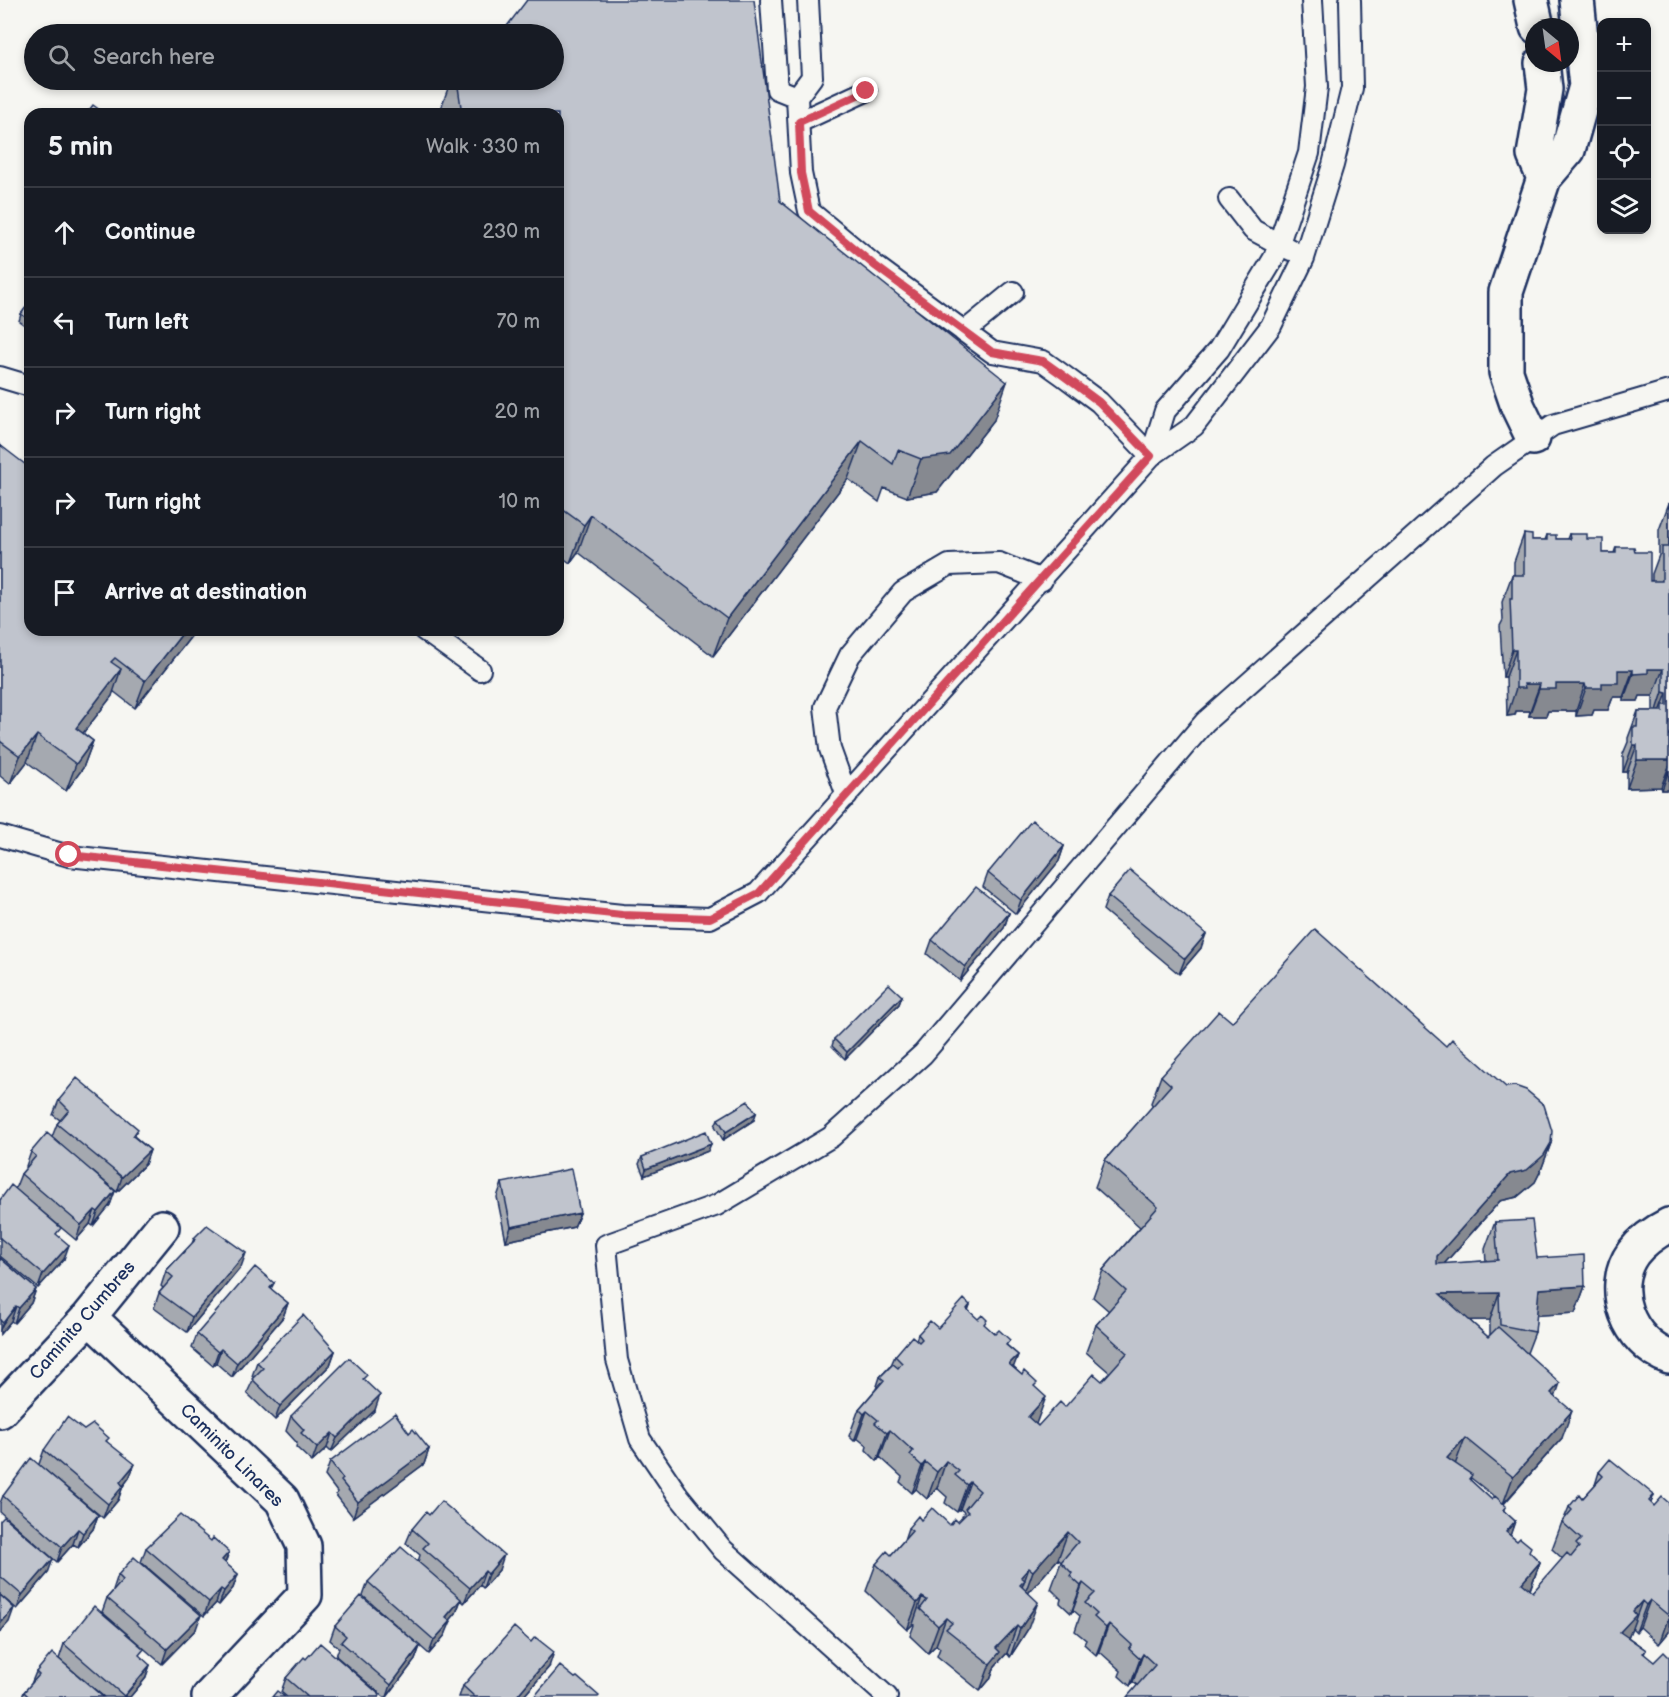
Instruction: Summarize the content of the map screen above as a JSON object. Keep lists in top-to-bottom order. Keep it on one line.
{"streets":{"street":["Caminito Cumbres","Caminito Linares"]},"crossings":[["Caminito Cumbres","Caminito Linares"]],"north":"bottom right","page":{"map_buttons":["+","−"],"search":"Search here","heading":["5 min","Walk · 330 m"],"list":[["Continue","230 m"],["Turn left","70 m"],["Turn right","20 m"],["Turn right","10 m"],"Arrive at destination"]}}
